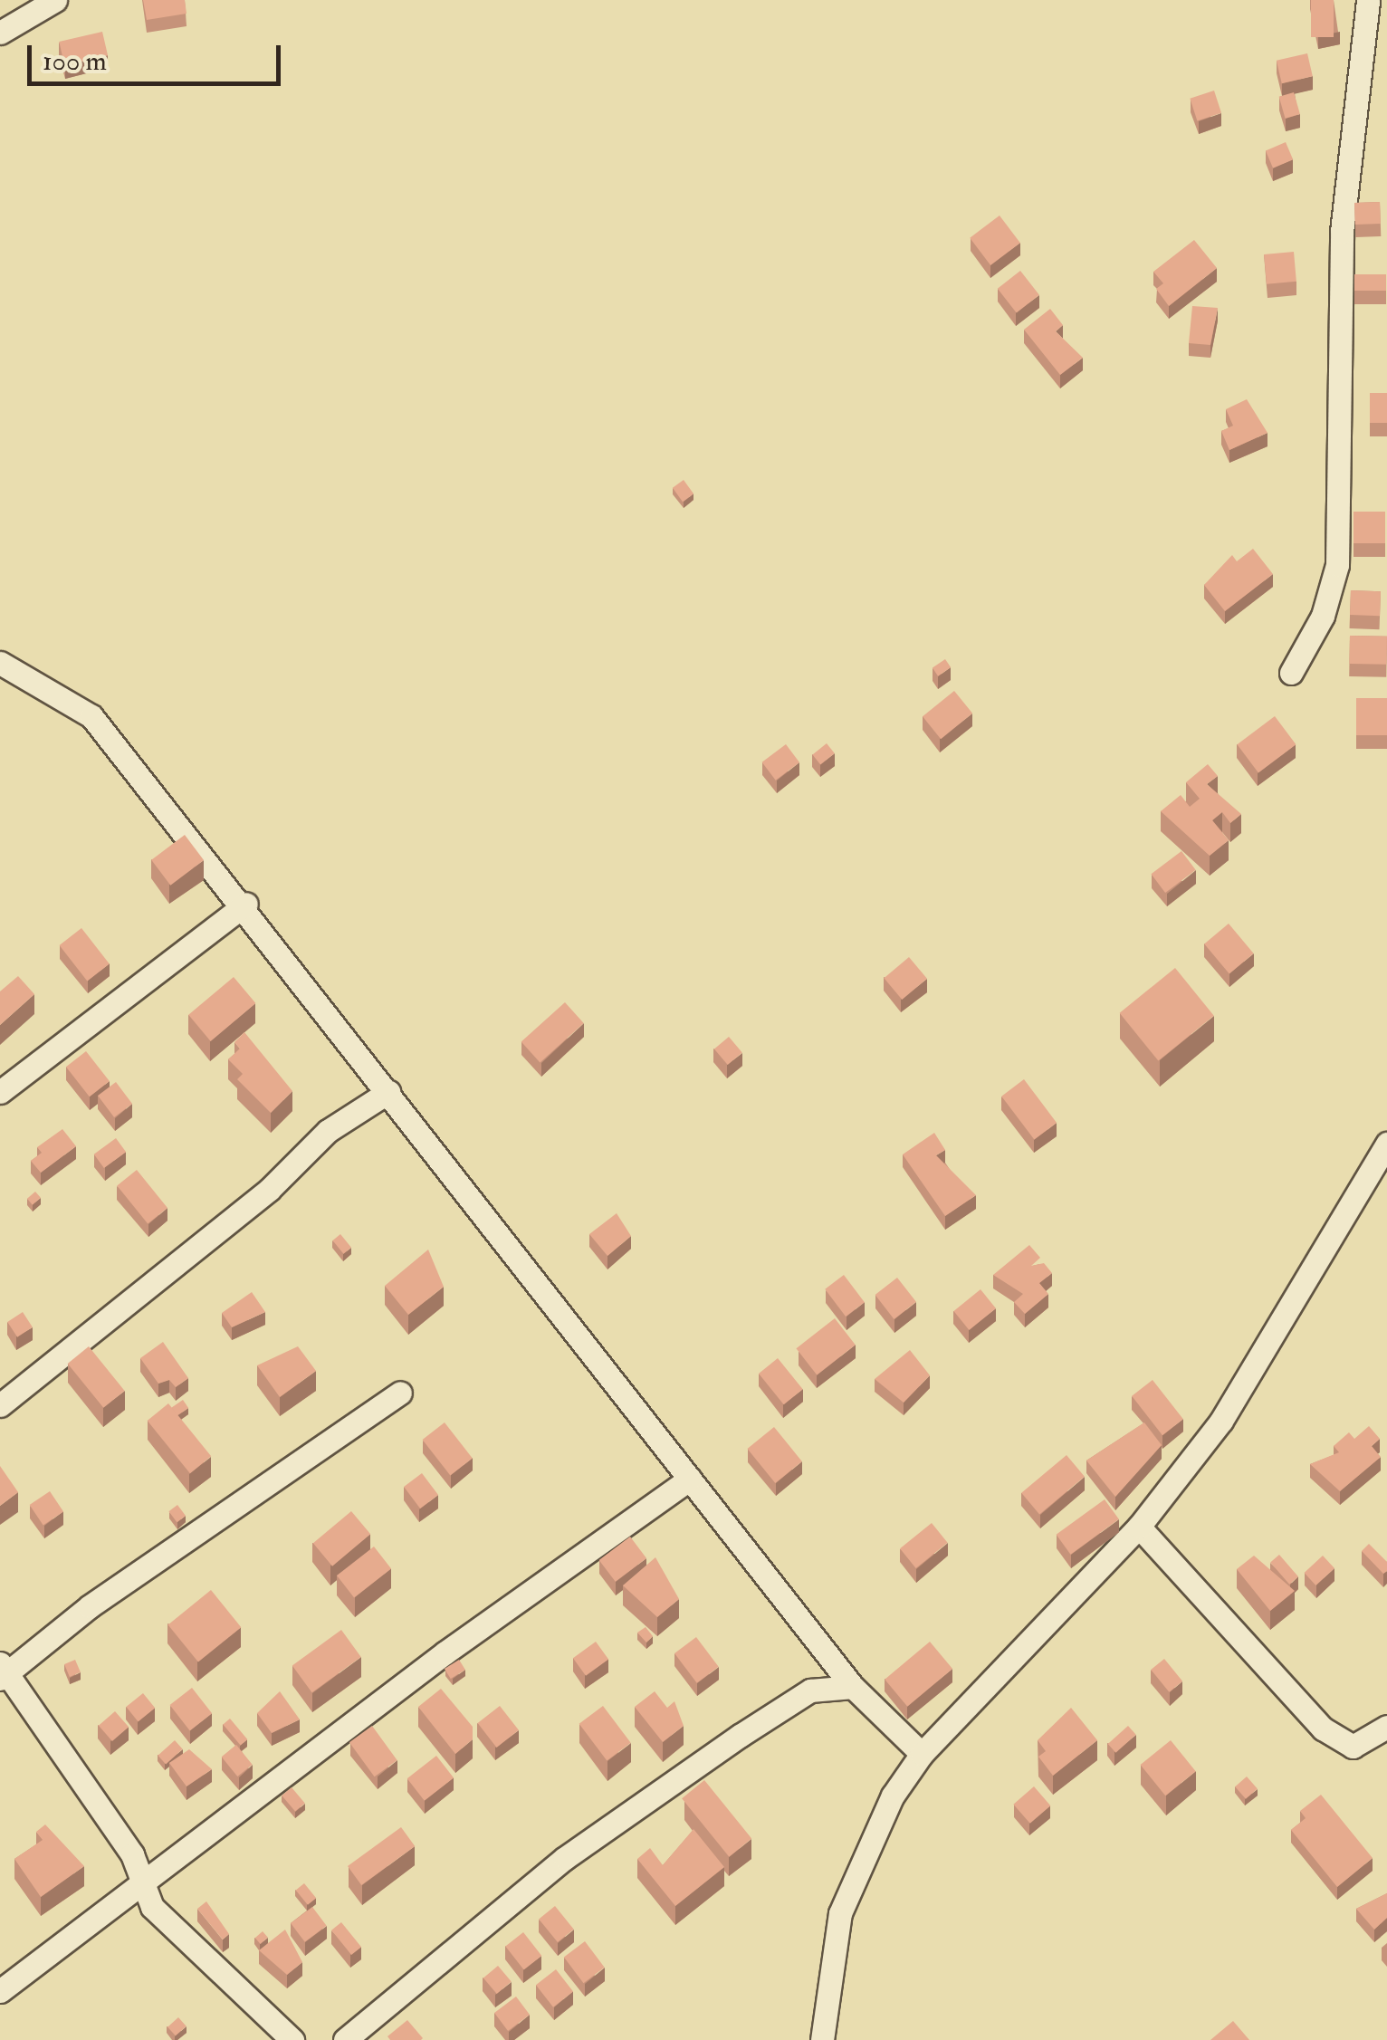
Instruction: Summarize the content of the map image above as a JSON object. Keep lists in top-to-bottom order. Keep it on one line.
{"scale_bar":"100 m"}
